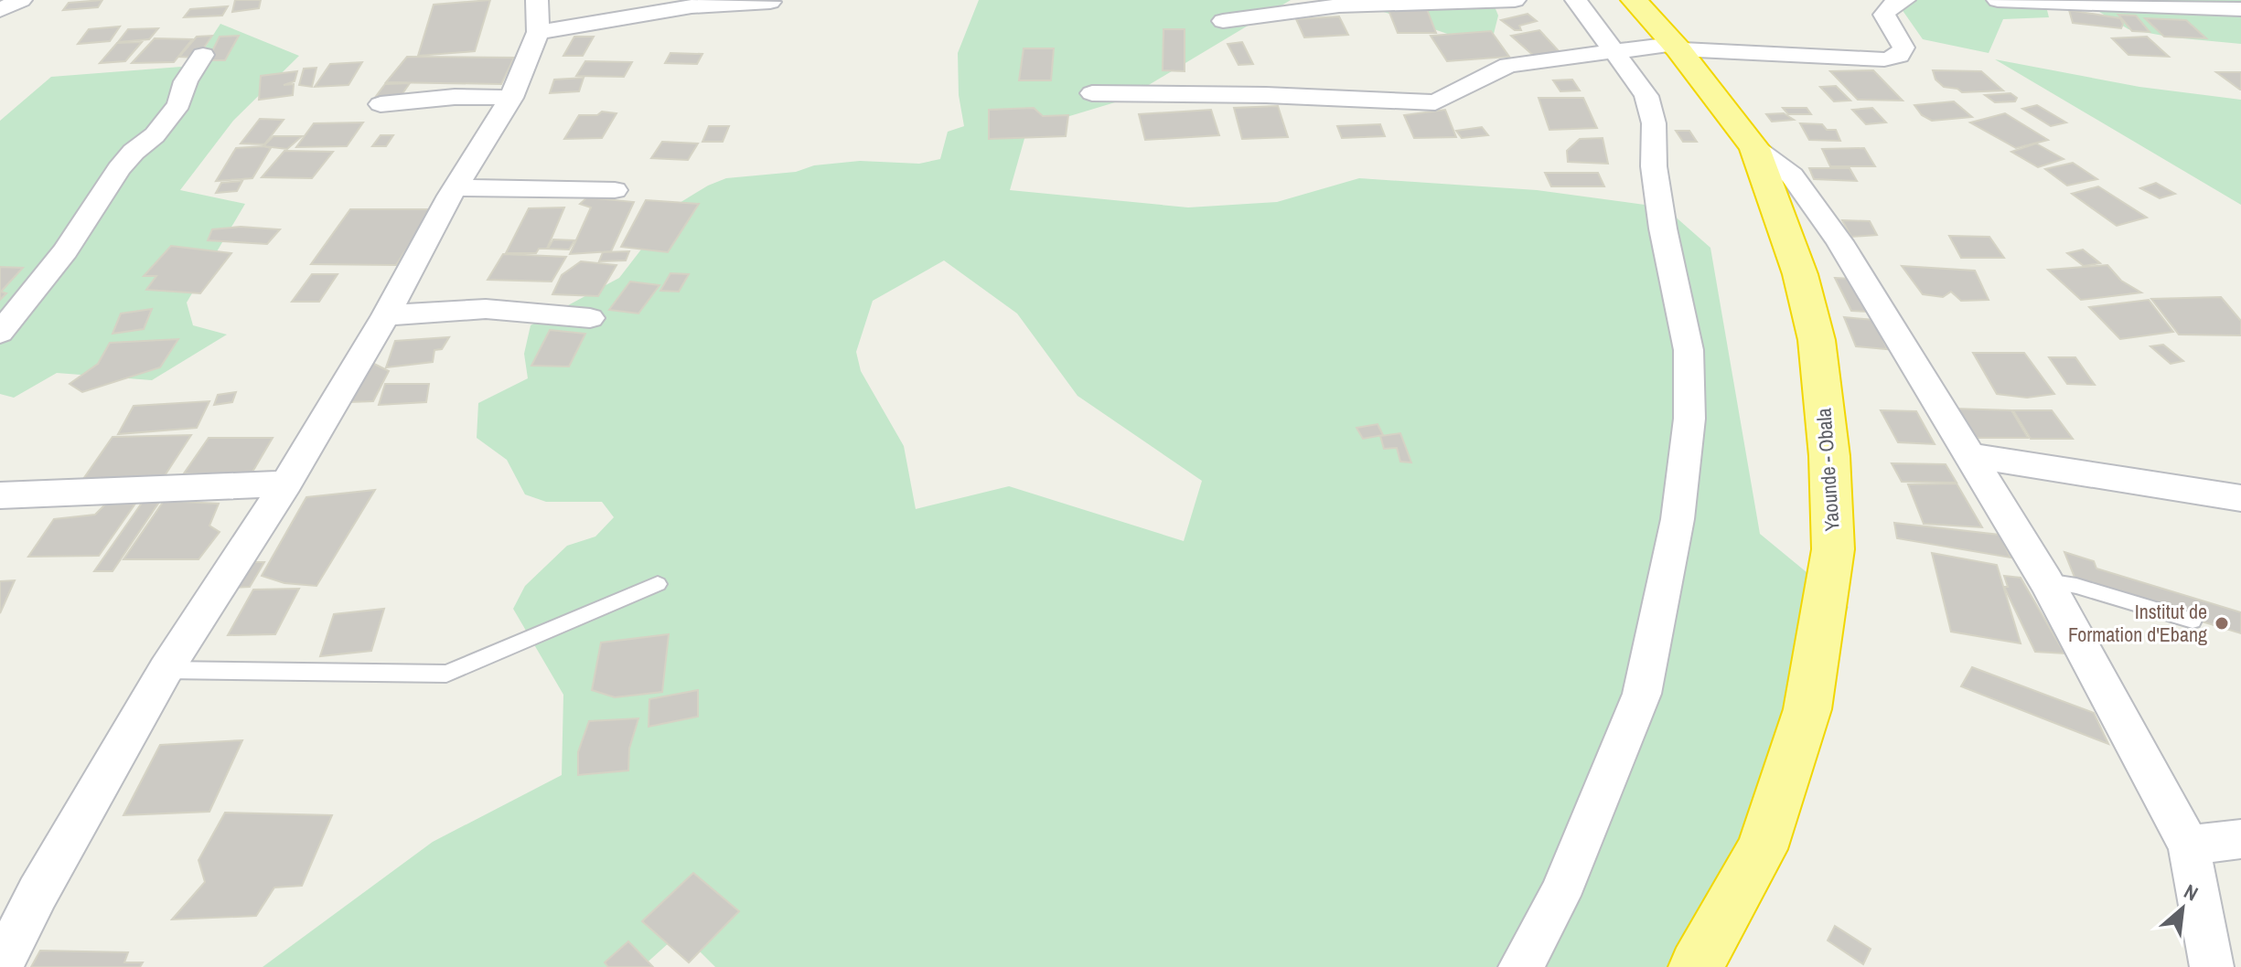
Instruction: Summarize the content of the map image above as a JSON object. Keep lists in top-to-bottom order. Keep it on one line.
{"streets":{"highway":["Yaounde - Obala"]},"places":["Institut de Formation d'Ebang"],"north":"top right"}
